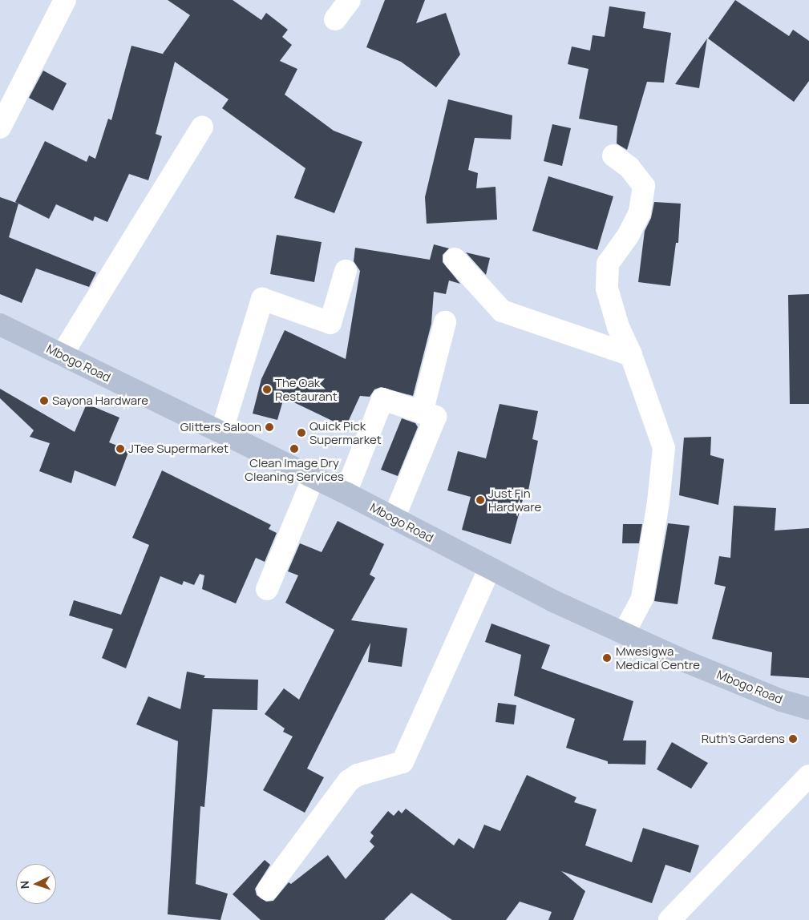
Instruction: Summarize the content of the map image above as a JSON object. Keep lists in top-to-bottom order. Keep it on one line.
{"streets":{"main road":["Mbogo Road"]},"places":["The Oak Restaurant","Sayona Hardware","Glitters Saloon","Quick Pick Supermarket","JTee Supermarket","Clean Image Dry Cleaning Services","Just Fin Hardware","Mwesigwa Medical Centre","Ruth's Gardens"],"north":"left"}
